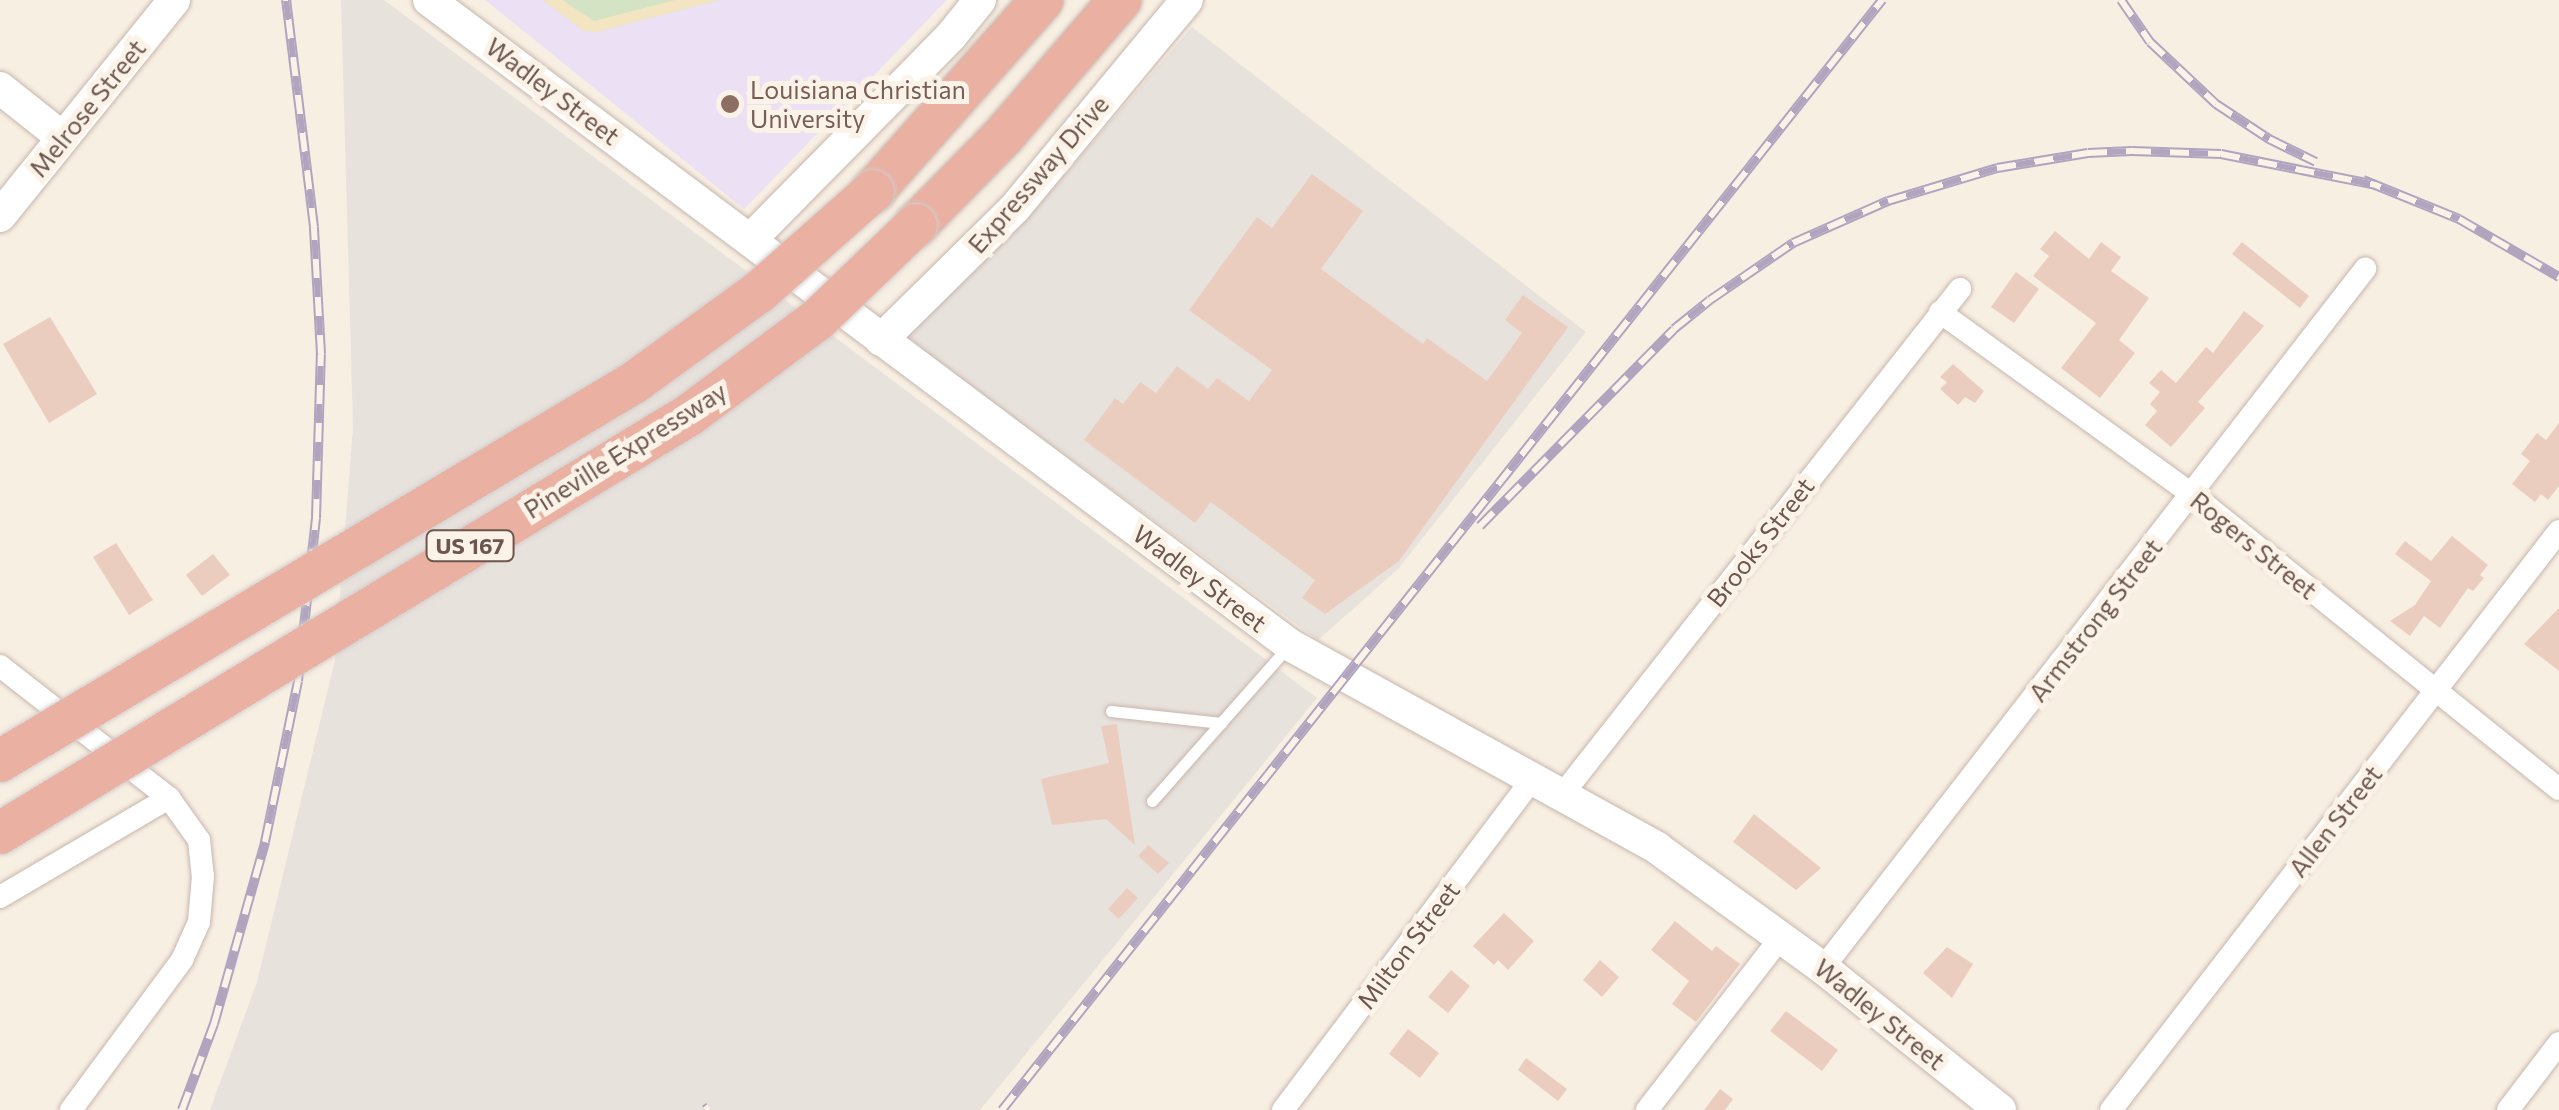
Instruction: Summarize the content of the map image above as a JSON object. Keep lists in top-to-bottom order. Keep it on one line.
{"streets":{"highway":["Pineville Expressway","US 167"],"main road":["Wadley Street","Melrose Street","Expressway Drive"],"street":["Brooks Street","Rogers Street","Armstrong Street","Allen Street","Milton Street"]},"crossings":[["Wadley Street","Expressway Drive"],["Wadley Street","Brooks Street"],["Wadley Street","Armstrong Street"],["Wadley Street","Milton Street"],["Brooks Street","Rogers Street"],["Rogers Street","Armstrong Street"],["Rogers Street","Allen Street"]],"places":["Louisiana Christian University"]}
